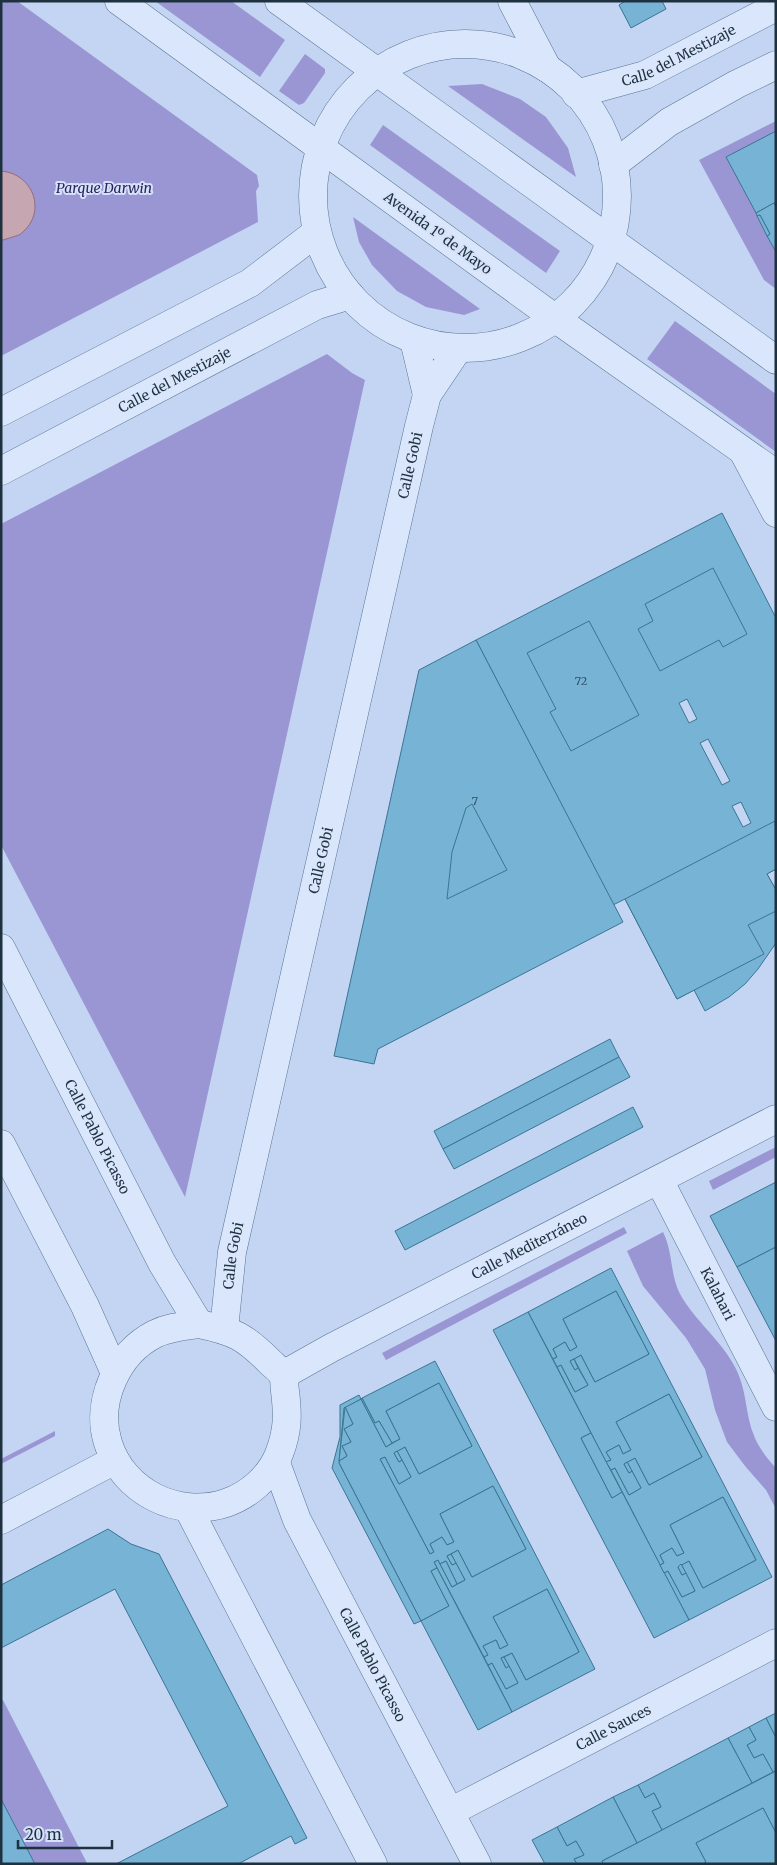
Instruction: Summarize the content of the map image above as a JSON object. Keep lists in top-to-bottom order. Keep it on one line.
{"streets":{"street":["Calle del Mestizaje","Avenida 1º de Mayo","Calle Gobi","Calle Pablo Picasso","Calle Mediterráneo","Kalahari","Calle Sauces"]},"crossings":[["Calle Gobi","Calle Pablo Picasso"],["Calle Pablo Picasso","Calle Sauces"],["Calle Mediterráneo","Kalahari"]],"parks":["Parque Darwin"],"house_numbers":["72","7"],"scale_bar":"20 m"}
